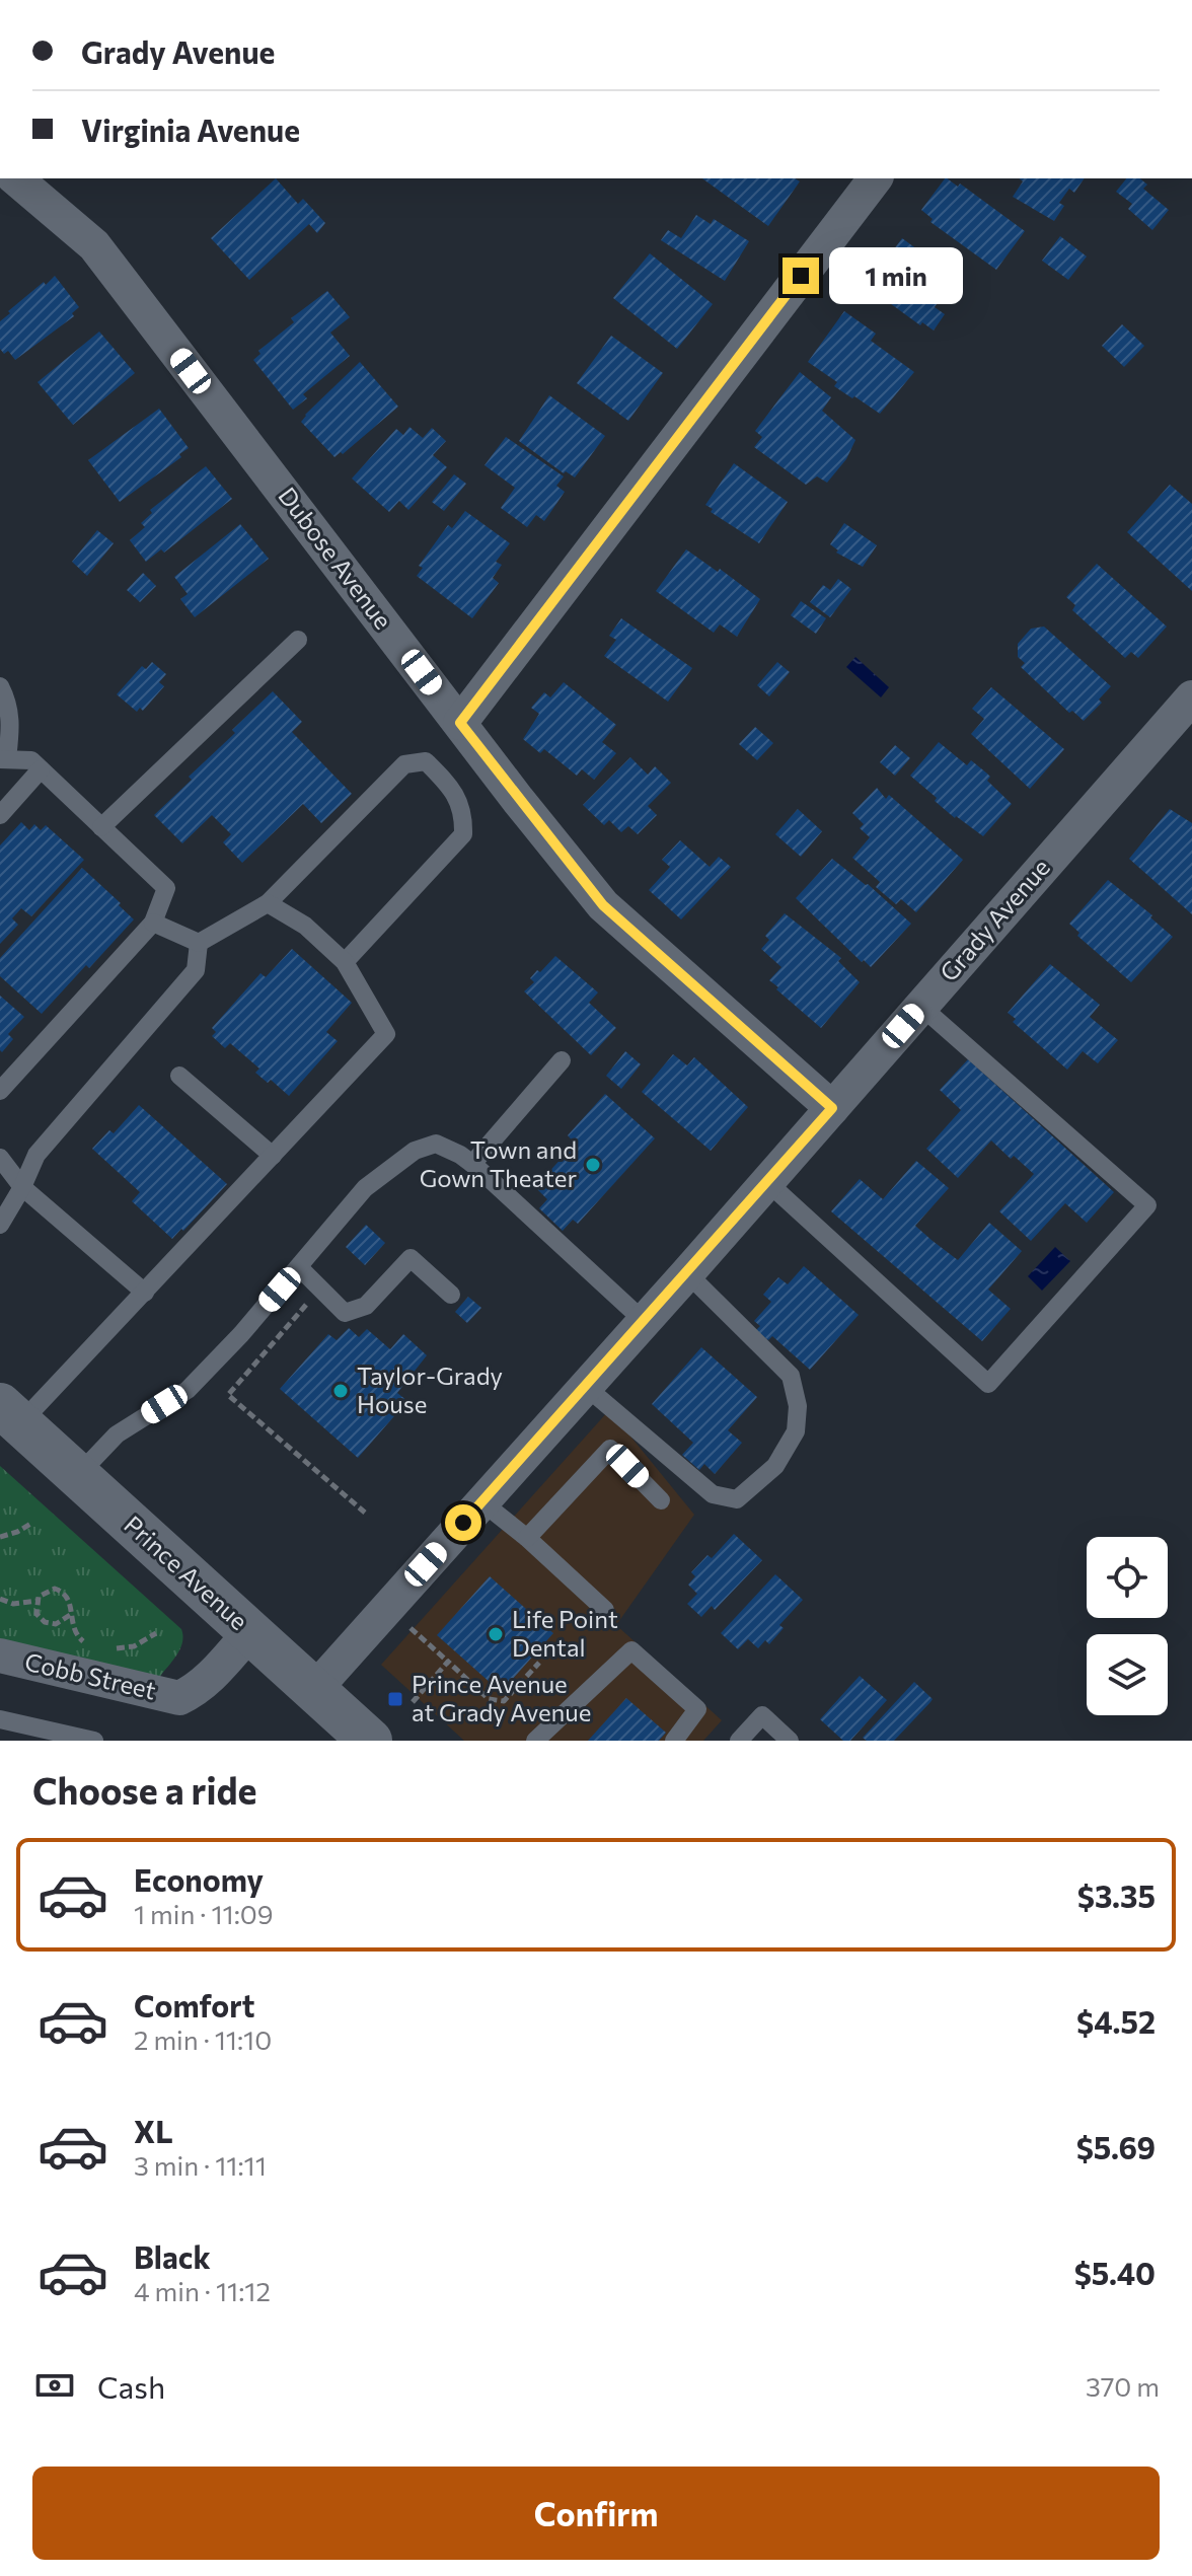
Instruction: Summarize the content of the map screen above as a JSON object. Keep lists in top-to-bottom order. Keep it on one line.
{"streets":{"main road":["Prince Avenue"],"street":["Dubose Avenue","Grady Avenue","Cobb Street"]},"crossings":[["Dubose Avenue","Grady Avenue"],["Grady Avenue","Prince Avenue"],["Prince Avenue","Cobb Street"]],"places":{"other":["Town and Gown Theater","Taylor-Grady House","Life Point Dental"],"transit":["Prince Avenue at Grady Avenue"]},"page":{"banner":["Grady Avenue","Virginia Avenue"],"bubble":"1 min","heading":"Choose a ride","list":[{"name":"Economy","note":"1 min · 11:09","value":"$3.35"},{"name":"Comfort","note":"2 min · 11:10","value":"$4.52"},{"name":"XL","note":"3 min · 11:11","value":"$5.69"},{"name":"Black","note":"4 min · 11:12","value":"$5.40"}],"pay":["Cash","370 m"],"buttons":"Confirm"}}
